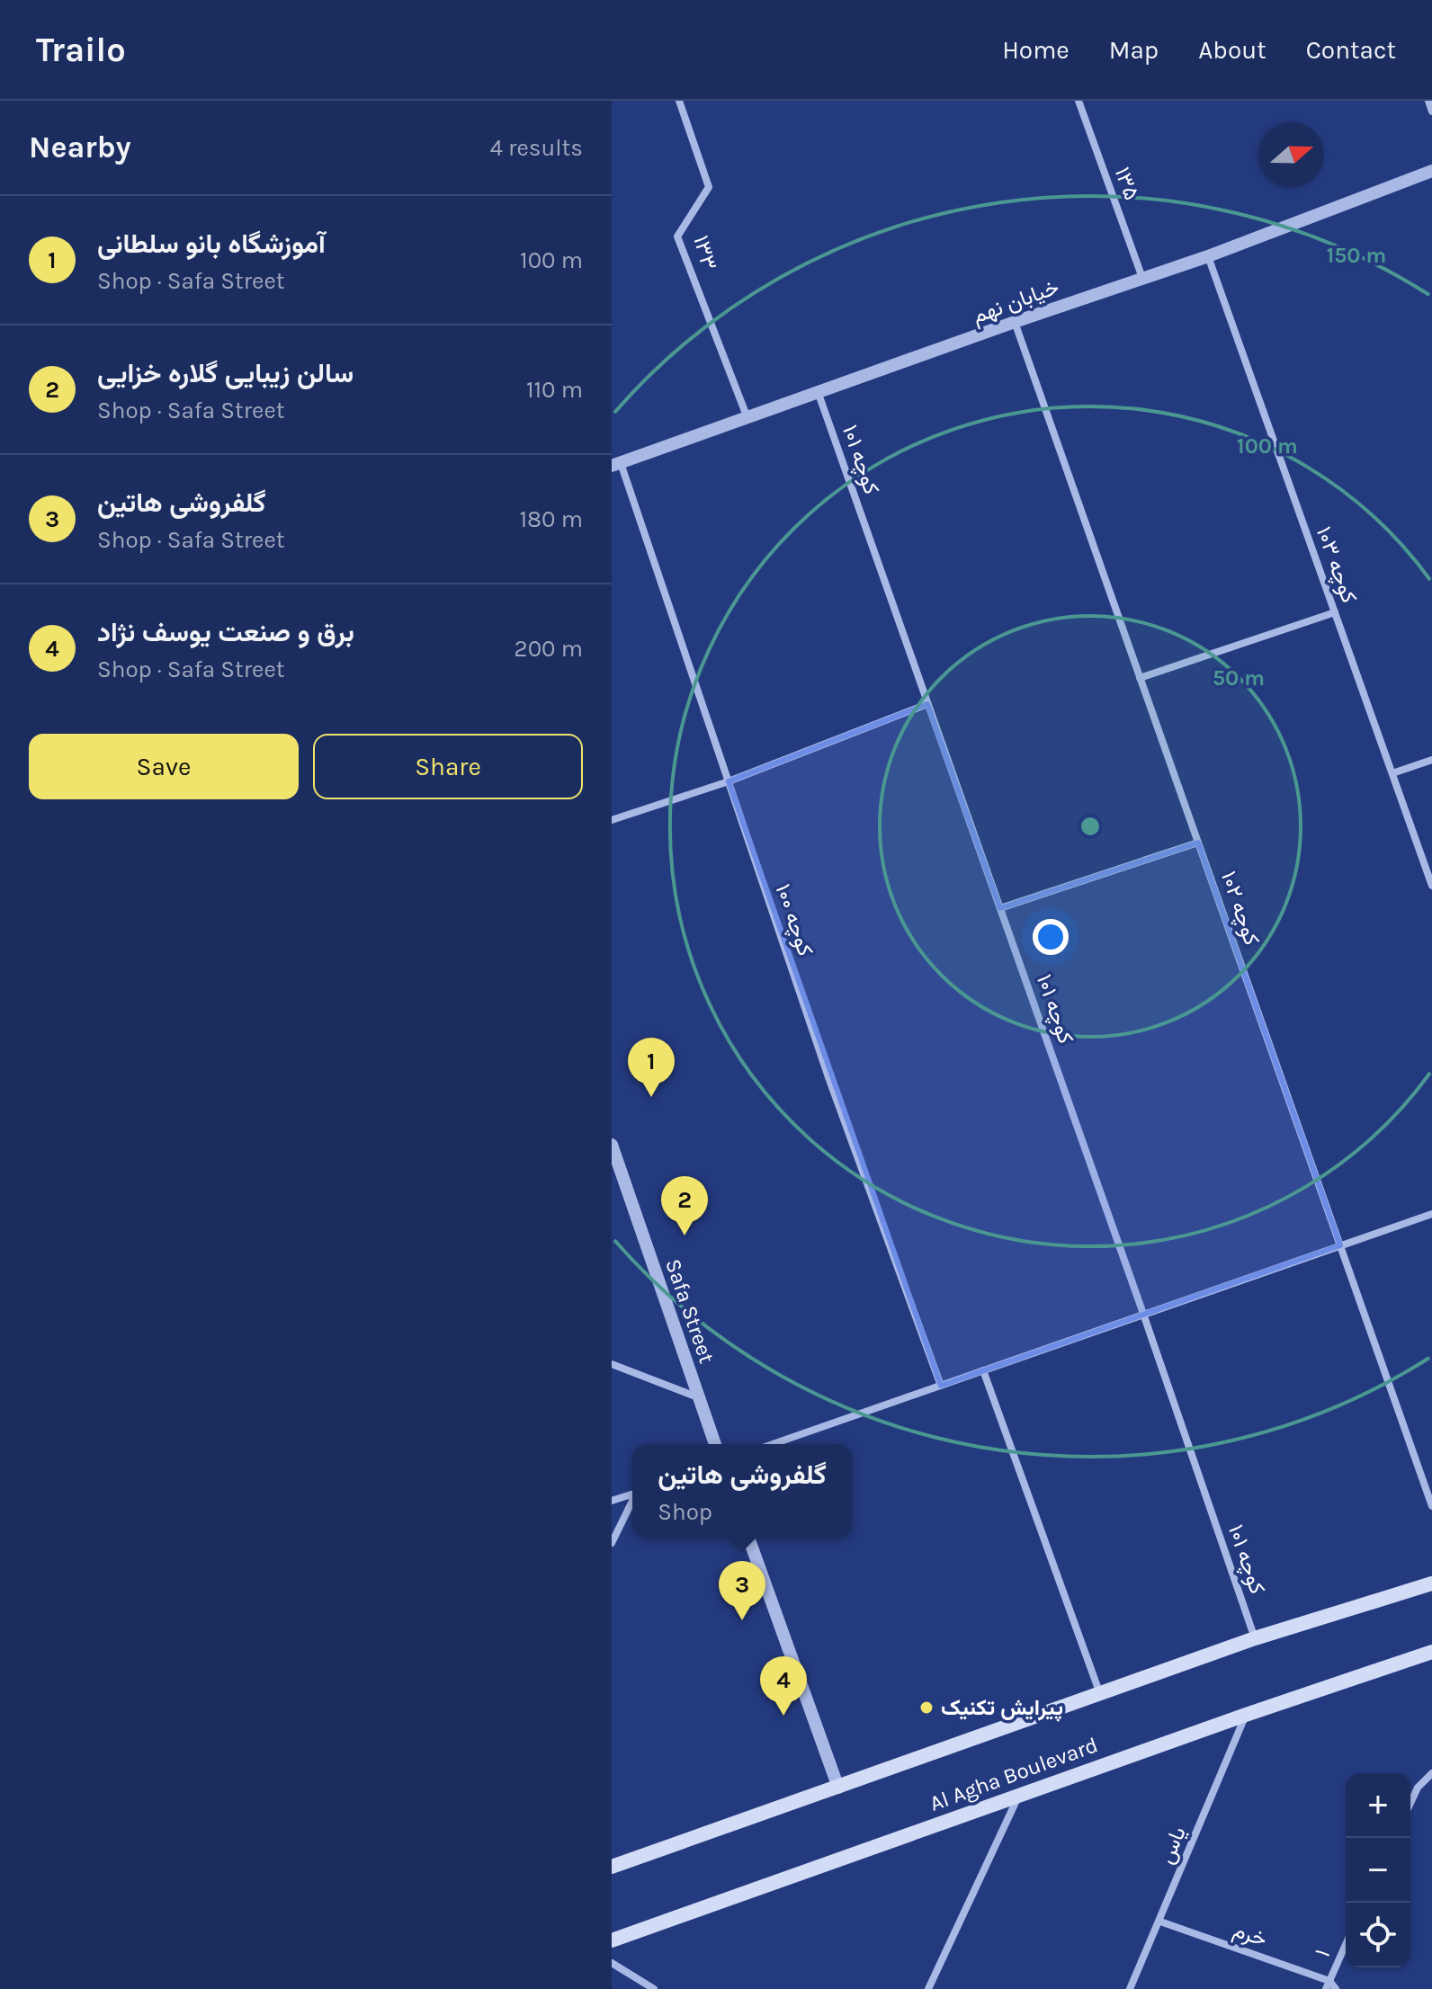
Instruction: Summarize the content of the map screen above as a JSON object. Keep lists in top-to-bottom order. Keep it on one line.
{"streets":{"main road":["Al Agha Boulevard"],"street":["۱۳۵","۱۳۳","خیابان نهم","کوچه ۱۰۱","کوچه ۱۰۳","کوچه ۱۰۲","کوچه ۱۰۰","Safa Street","یاس","خرم","۱"]},"crossings":[["۱۳۵","خیابان نهم"],["۱۳۳","خیابان نهم"],["خیابان نهم","کوچه ۱۰۱"],["خیابان نهم","کوچه ۱۰۳"],["خیابان نهم","کوچه ۱۰۲"],["خیابان نهم","کوچه ۱۰۰"],["Al Agha Boulevard","یاس"],["یاس","خرم"],["خرم","۱"]],"places":["پیرایش تکنیک"],"north":"right","page":{"header":"Trailo","nav":["Home","Map","About","Contact"],"heading":["Nearby","4 results"],"list":[{"mark":"1","name":"آموزشگاه بانو سلطانی","note":"Shop · Safa Street","value":"100 m"},{"mark":"2","name":"سالن زیبایی گلاره خزایی","note":"Shop · Safa Street","value":"110 m"},{"mark":"3","name":"گلفروشی هاتین","note":"Shop · Safa Street","value":"180 m"},{"mark":"4","name":"برق و صنعت یوسف نژاد","note":"Shop · Safa Street","value":"200 m"}],"buttons":["Save","Share"],"pins":["1","2","3","4"],"popup":["گلفروشی هاتین","Shop"],"map_buttons":["+","−"]},"rings":["150 m","100 m","50 m"]}
